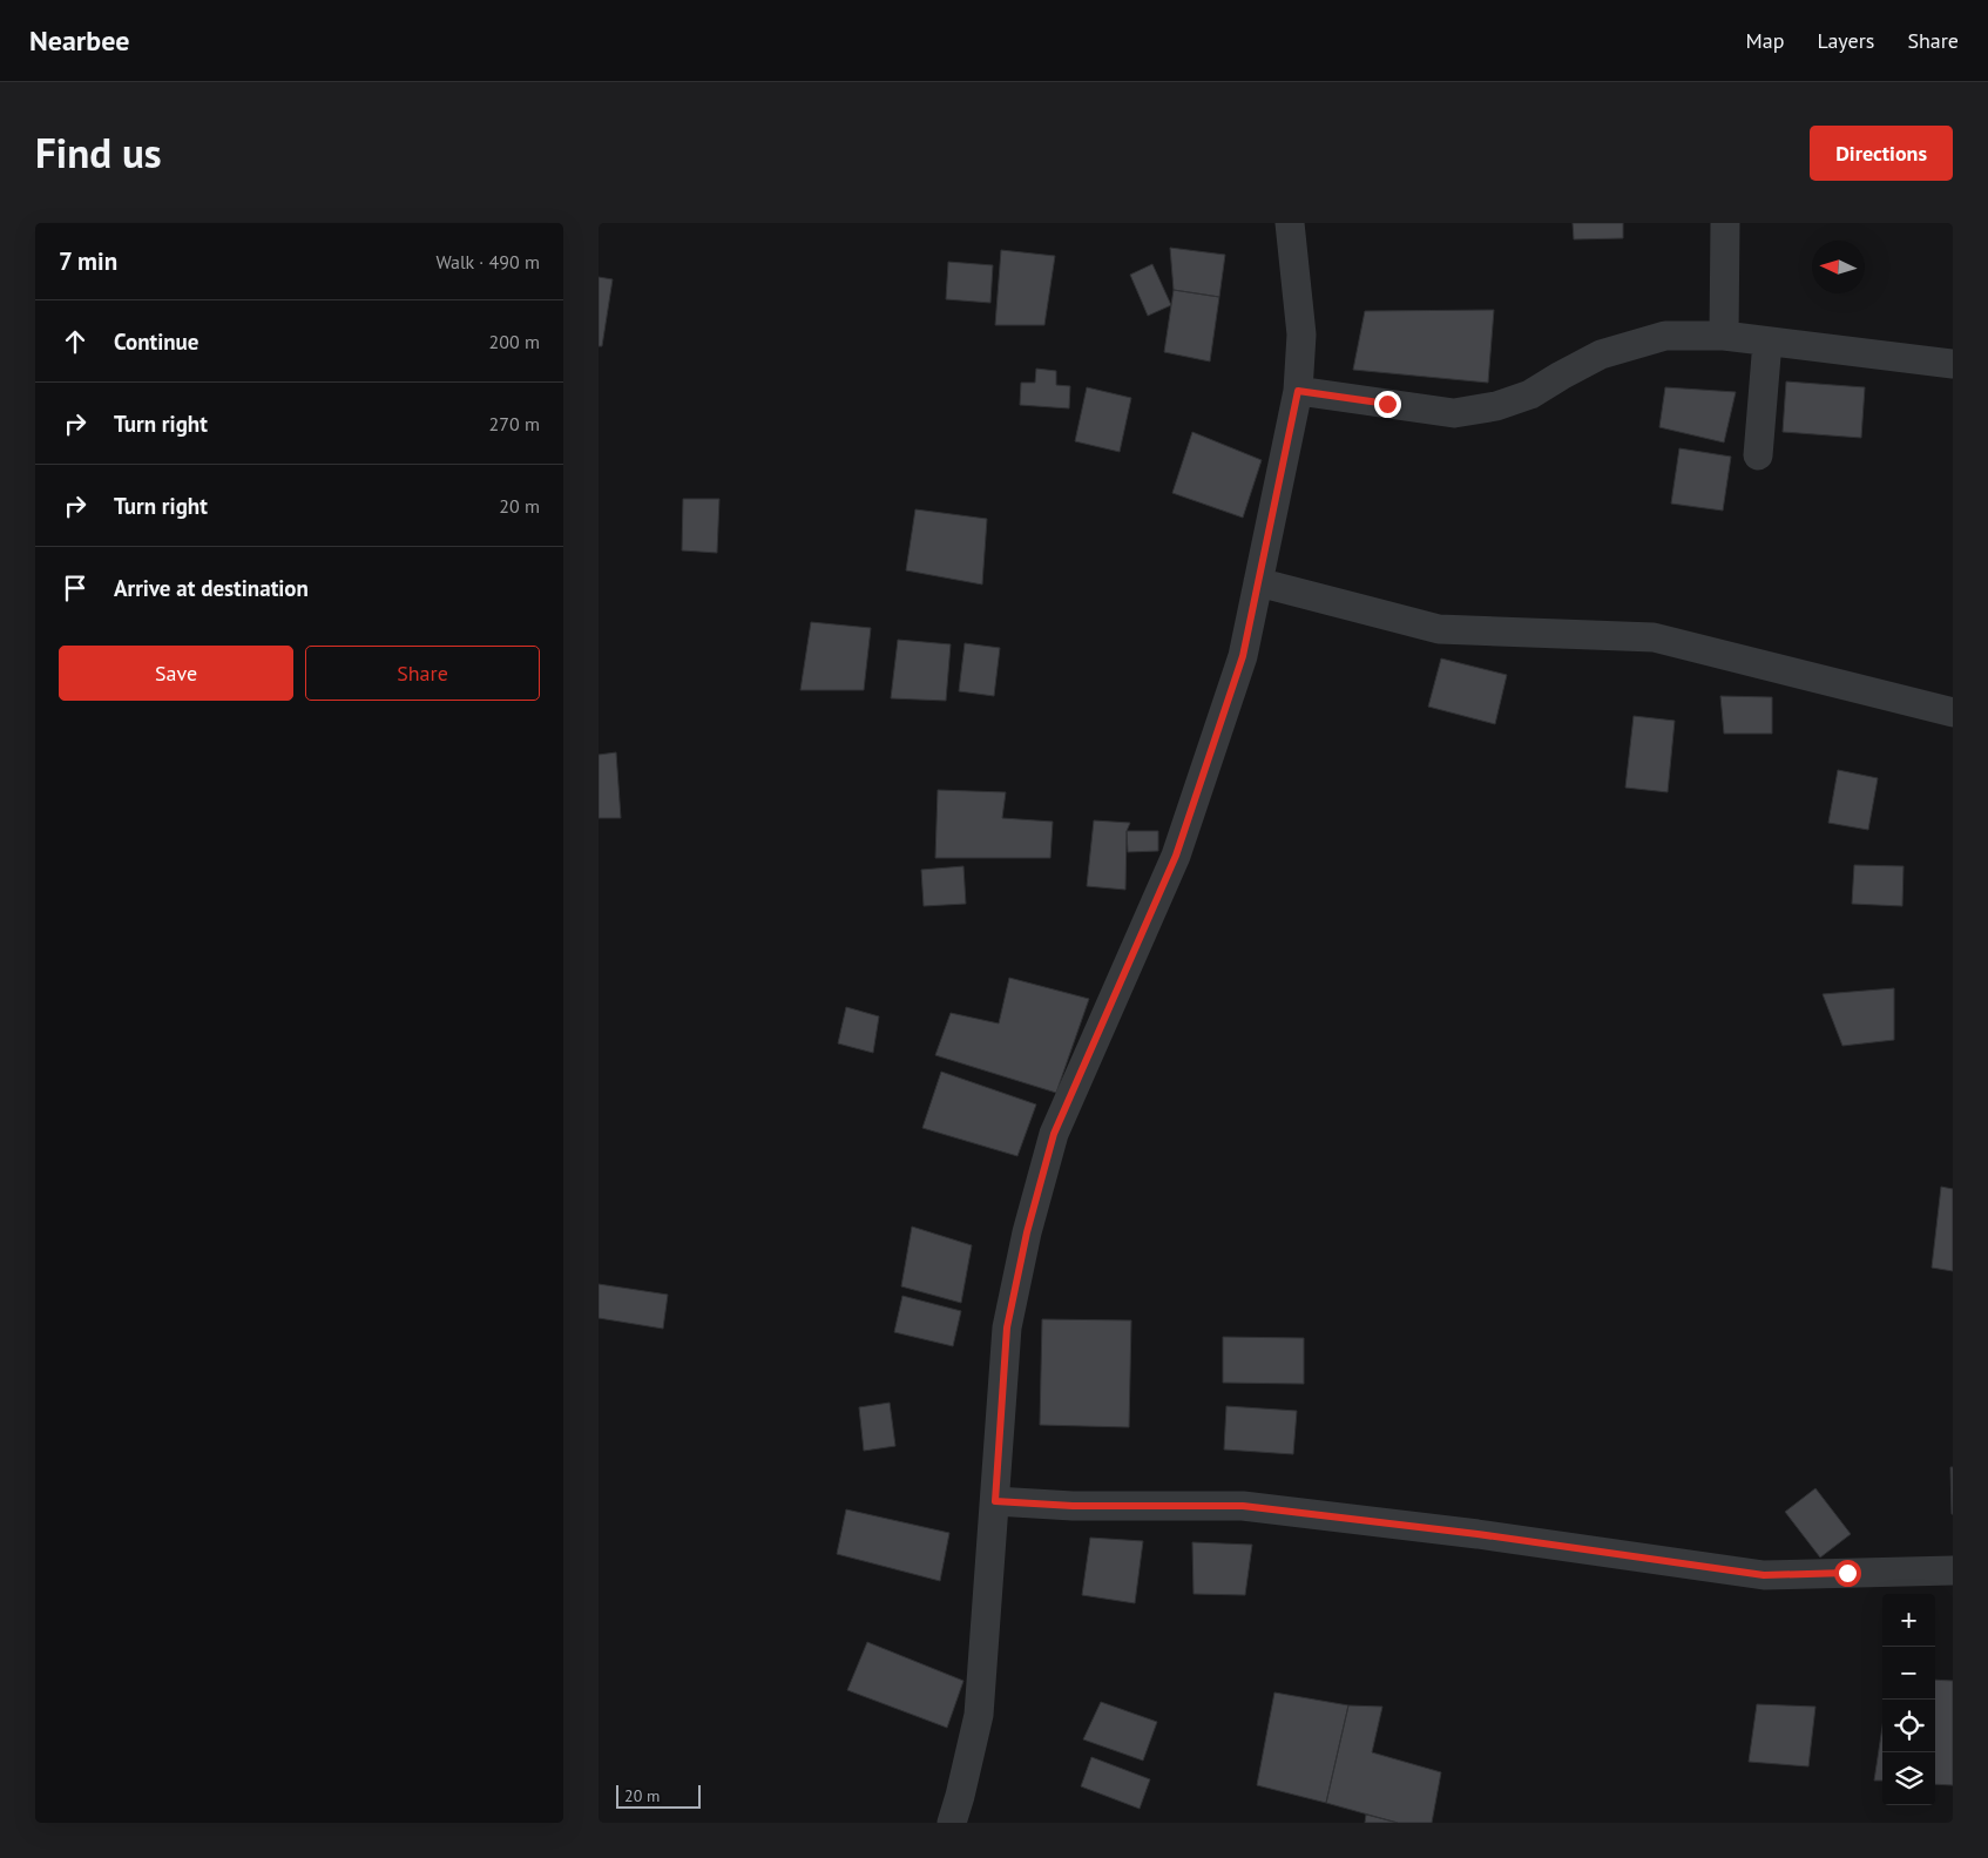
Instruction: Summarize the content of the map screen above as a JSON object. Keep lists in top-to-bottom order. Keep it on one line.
{"scale_bar":"20 m","north":"left","page":{"header":"Nearbee","nav":["Map","Layers","Share"],"title":"Find us","buttons":["Directions",["Save","Share"]],"heading":["7 min","Walk · 490 m"],"list":[["Continue","200 m"],["Turn right","270 m"],["Turn right","20 m"],"Arrive at destination"],"map_buttons":["+","−"],"scale":"20 m"}}
